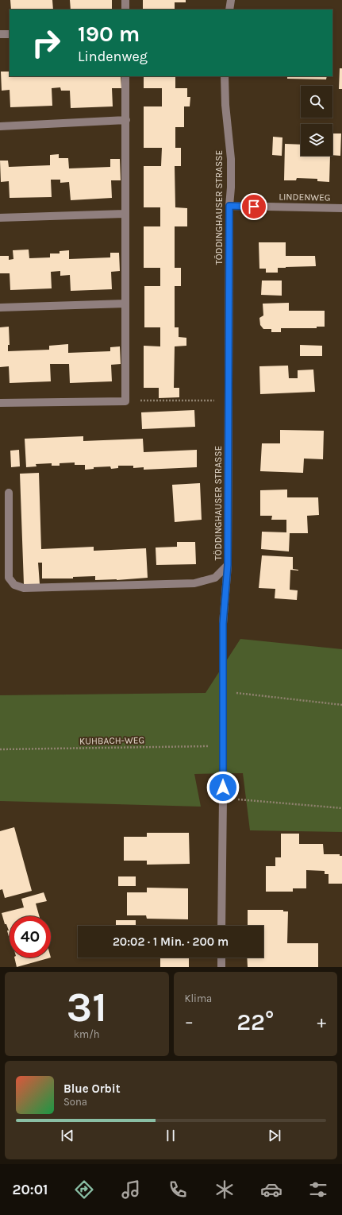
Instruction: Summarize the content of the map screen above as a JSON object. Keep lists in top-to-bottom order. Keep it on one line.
{"streets":{"street":["LINDENWEG","TÖDDINGHAUSER STRASSE"],"path":["KUHBACH-WEG"]},"crossings":[["LINDENWEG","TÖDDINGHAUSER STRASSE"],["TÖDDINGHAUSER STRASSE","KUHBACH-WEG"]],"page":{"turn":["190 m","Lindenweg"],"limit":"40","trip":"20:02 · 1 Min. · 200 m","tile":[["31","km/h"],"Klima"],"heat":["−","22°","+"],"song":["Blue Orbit","Sona"],"tabs":"20:01"}}
